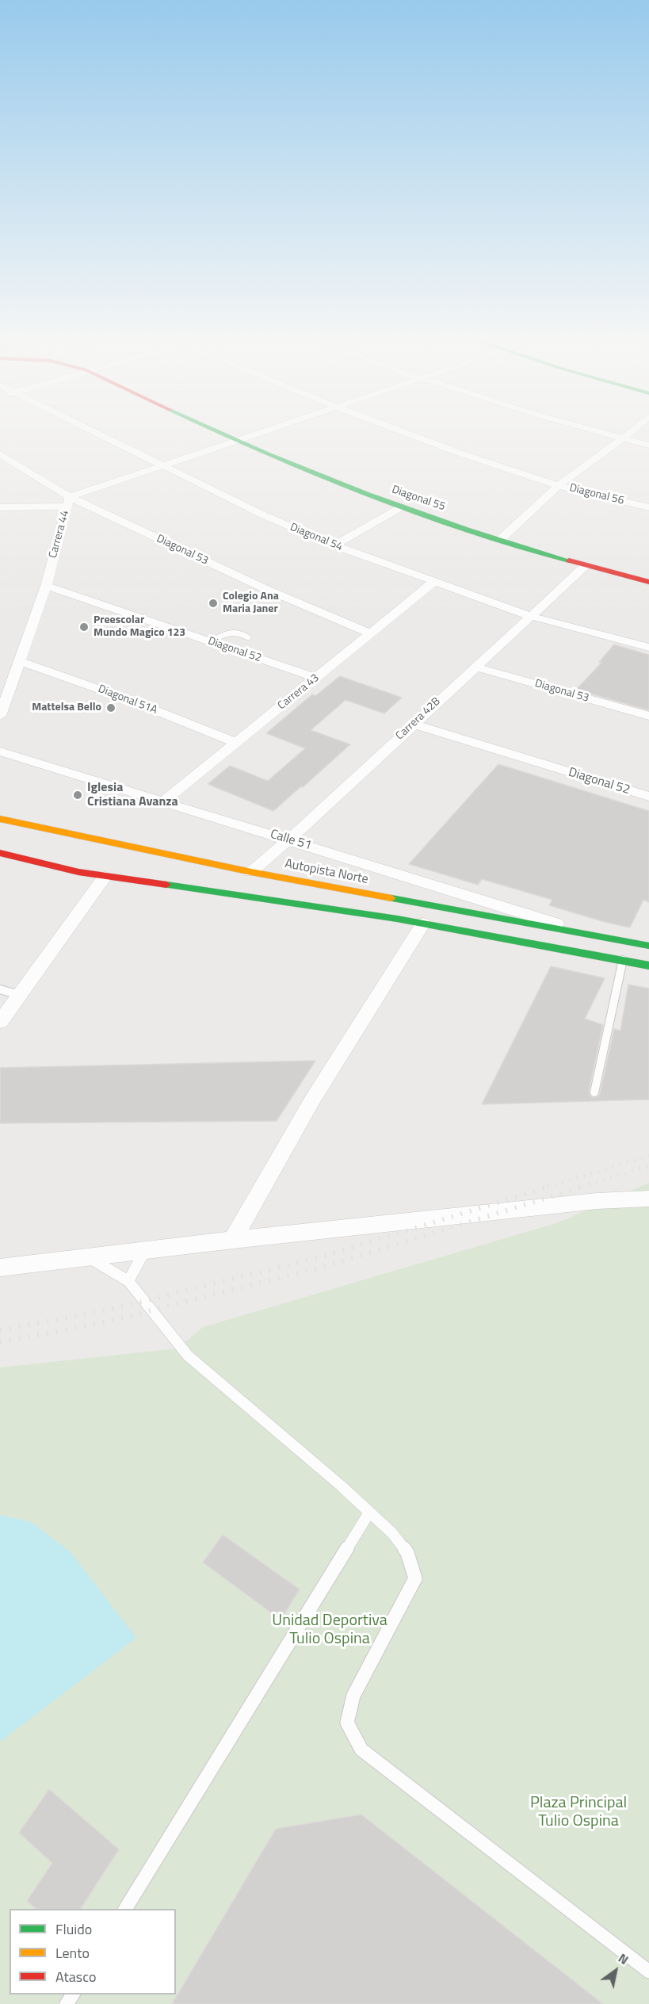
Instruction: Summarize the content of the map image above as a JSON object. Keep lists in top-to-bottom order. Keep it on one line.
{"streets":{"street":["Diagonal 56","Diagonal 55","Carrera 44","Diagonal 54","Diagonal 53","Diagonal 52","Carrera 43","Diagonal 51A","Carrera 42B","Calle 51","Autopista Norte"]},"crossings":[["Diagonal 55","Carrera 44"],["Diagonal 55","Carrera 42B"],["Carrera 44","Diagonal 54"],["Carrera 44","Diagonal 53"],["Carrera 44","Diagonal 52"],["Carrera 44","Diagonal 51A"],["Diagonal 54","Carrera 43"],["Diagonal 54","Carrera 42B"],["Diagonal 53","Carrera 43"],["Diagonal 53","Carrera 42B"],["Diagonal 52","Carrera 43"],["Diagonal 52","Carrera 42B"],["Carrera 43","Diagonal 51A"],["Carrera 43","Calle 51"],["Carrera 42B","Calle 51"],["Carrera 42B","Autopista Norte"],["Calle 51","Autopista Norte"]],"parks":["Unidad Deportiva Tulio Ospina","Plaza Principal Tulio Ospina"],"places":["Colegio Ana Maria Janer","Preescolar Mundo Magico 123","Mattelsa Bello","Iglesia Cristiana Avanza"],"legend":["Fluido","Lento","Atasco"],"north":"top right"}
